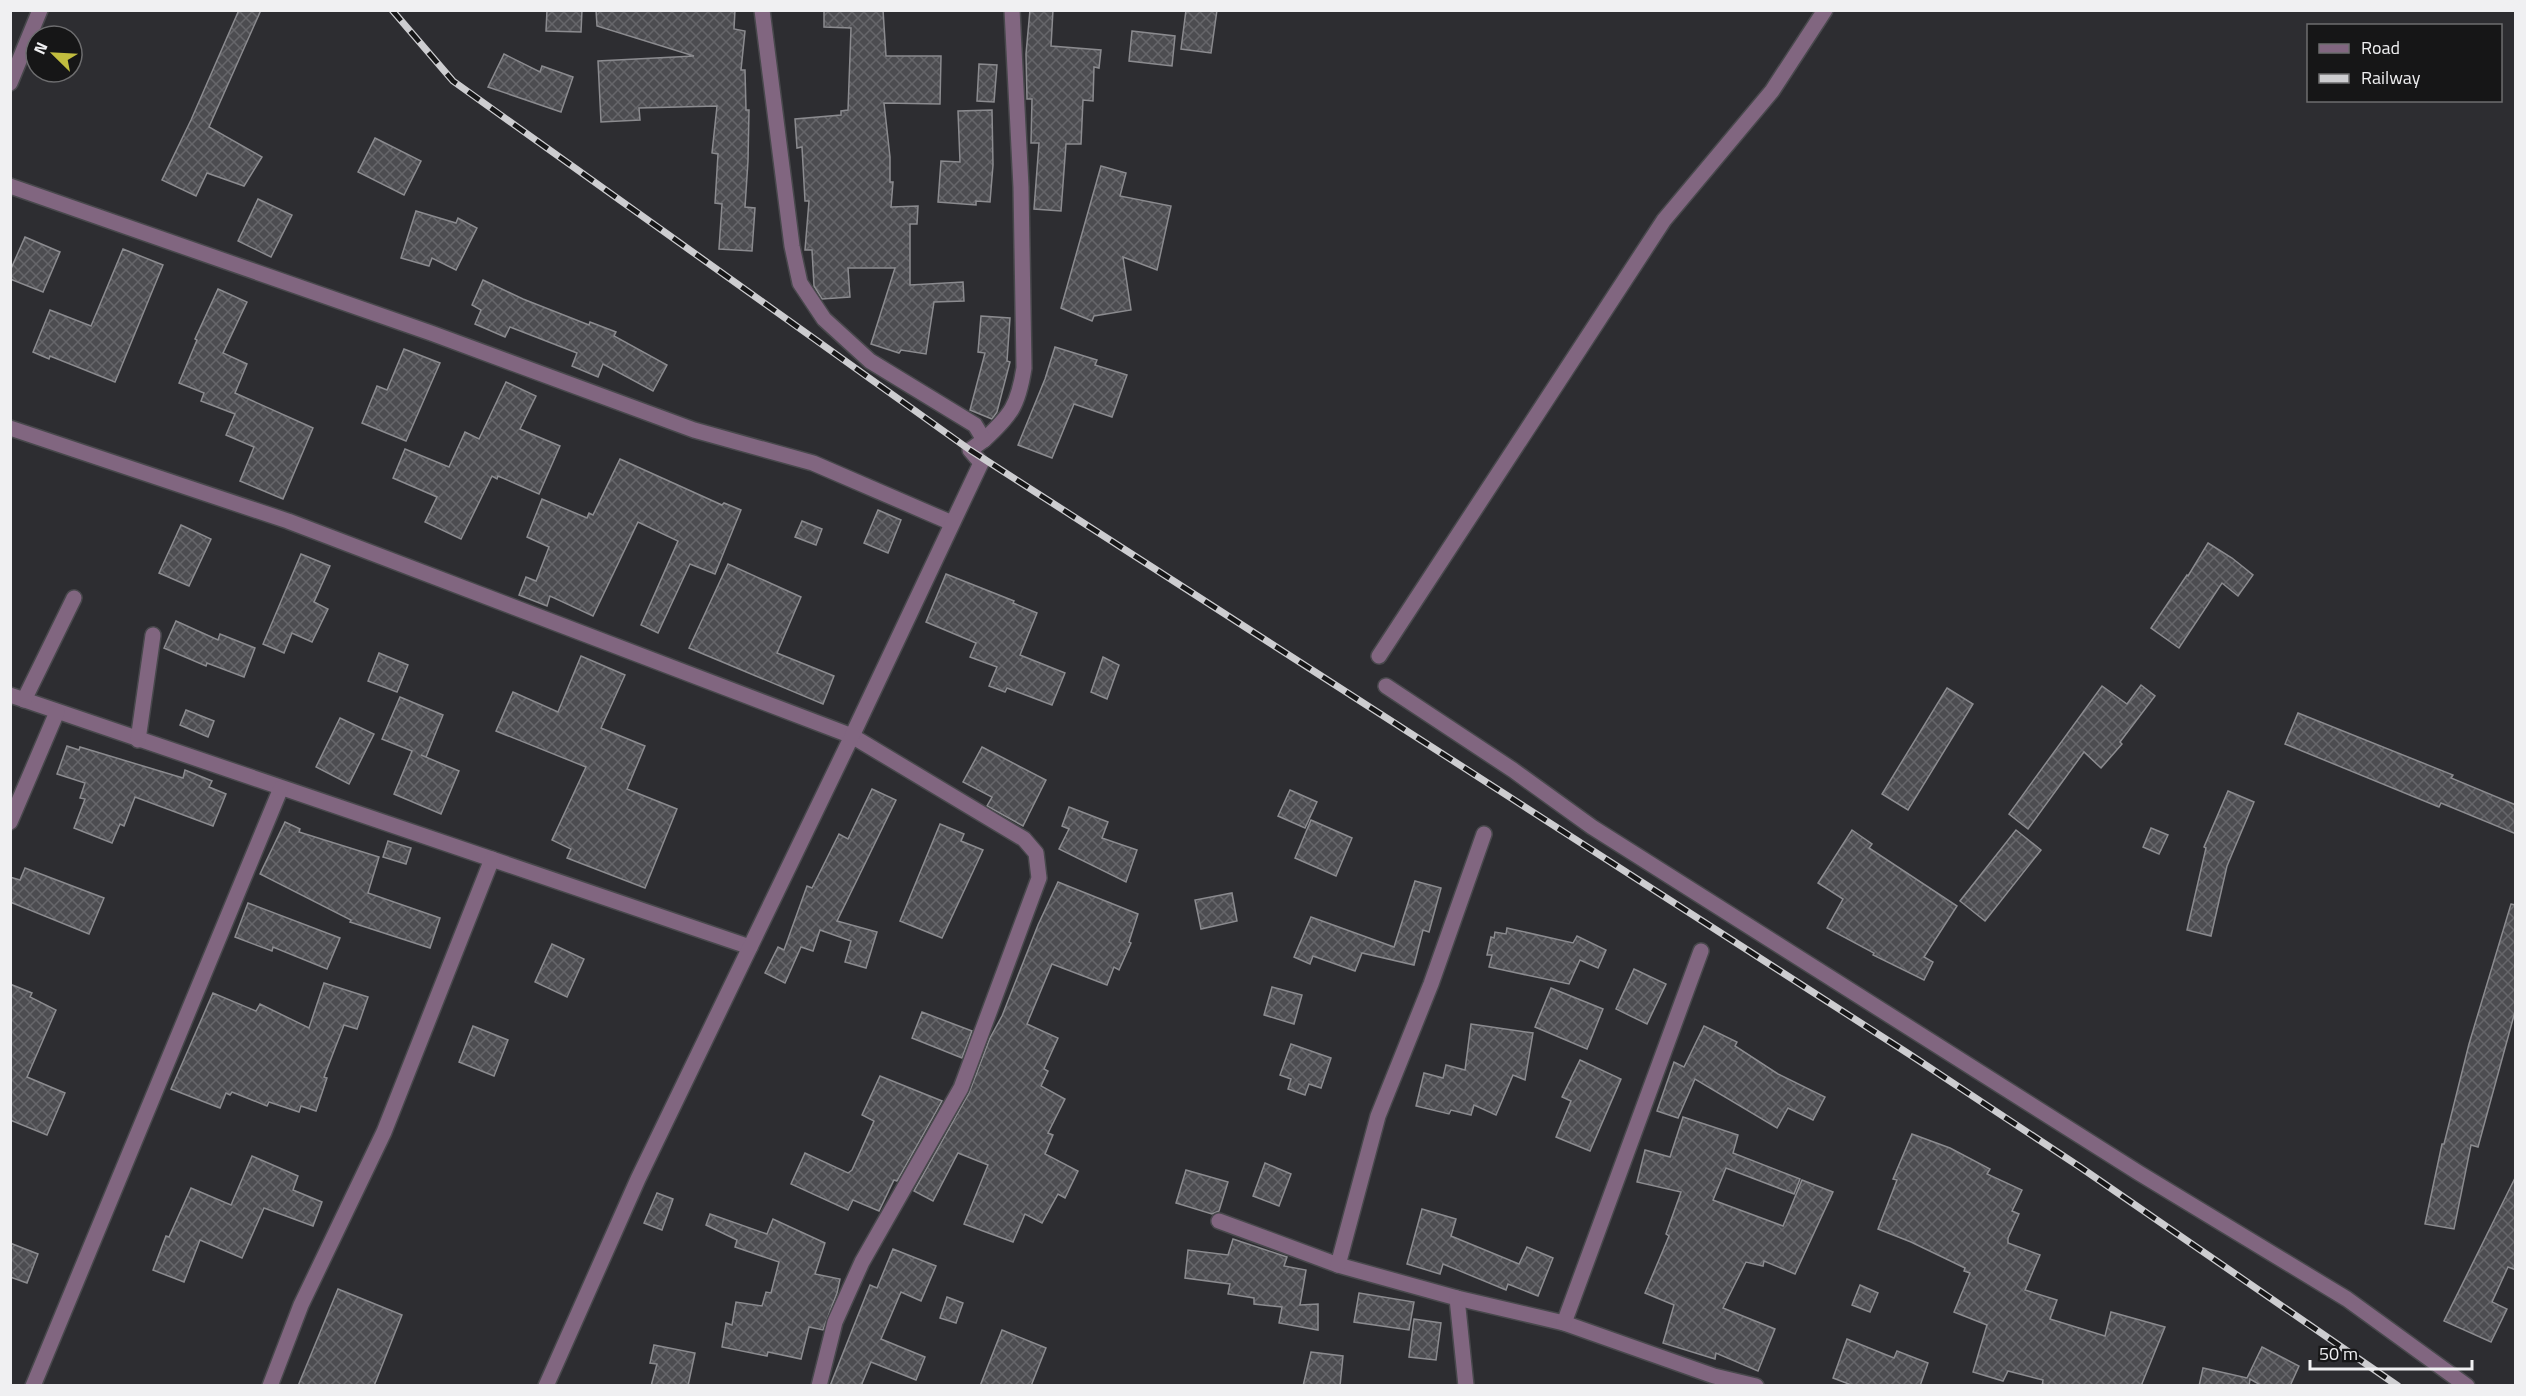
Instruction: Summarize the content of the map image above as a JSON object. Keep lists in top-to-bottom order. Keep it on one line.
{"legend":["Road","Railway"],"scale_bar":"50 m","north":"top left"}
